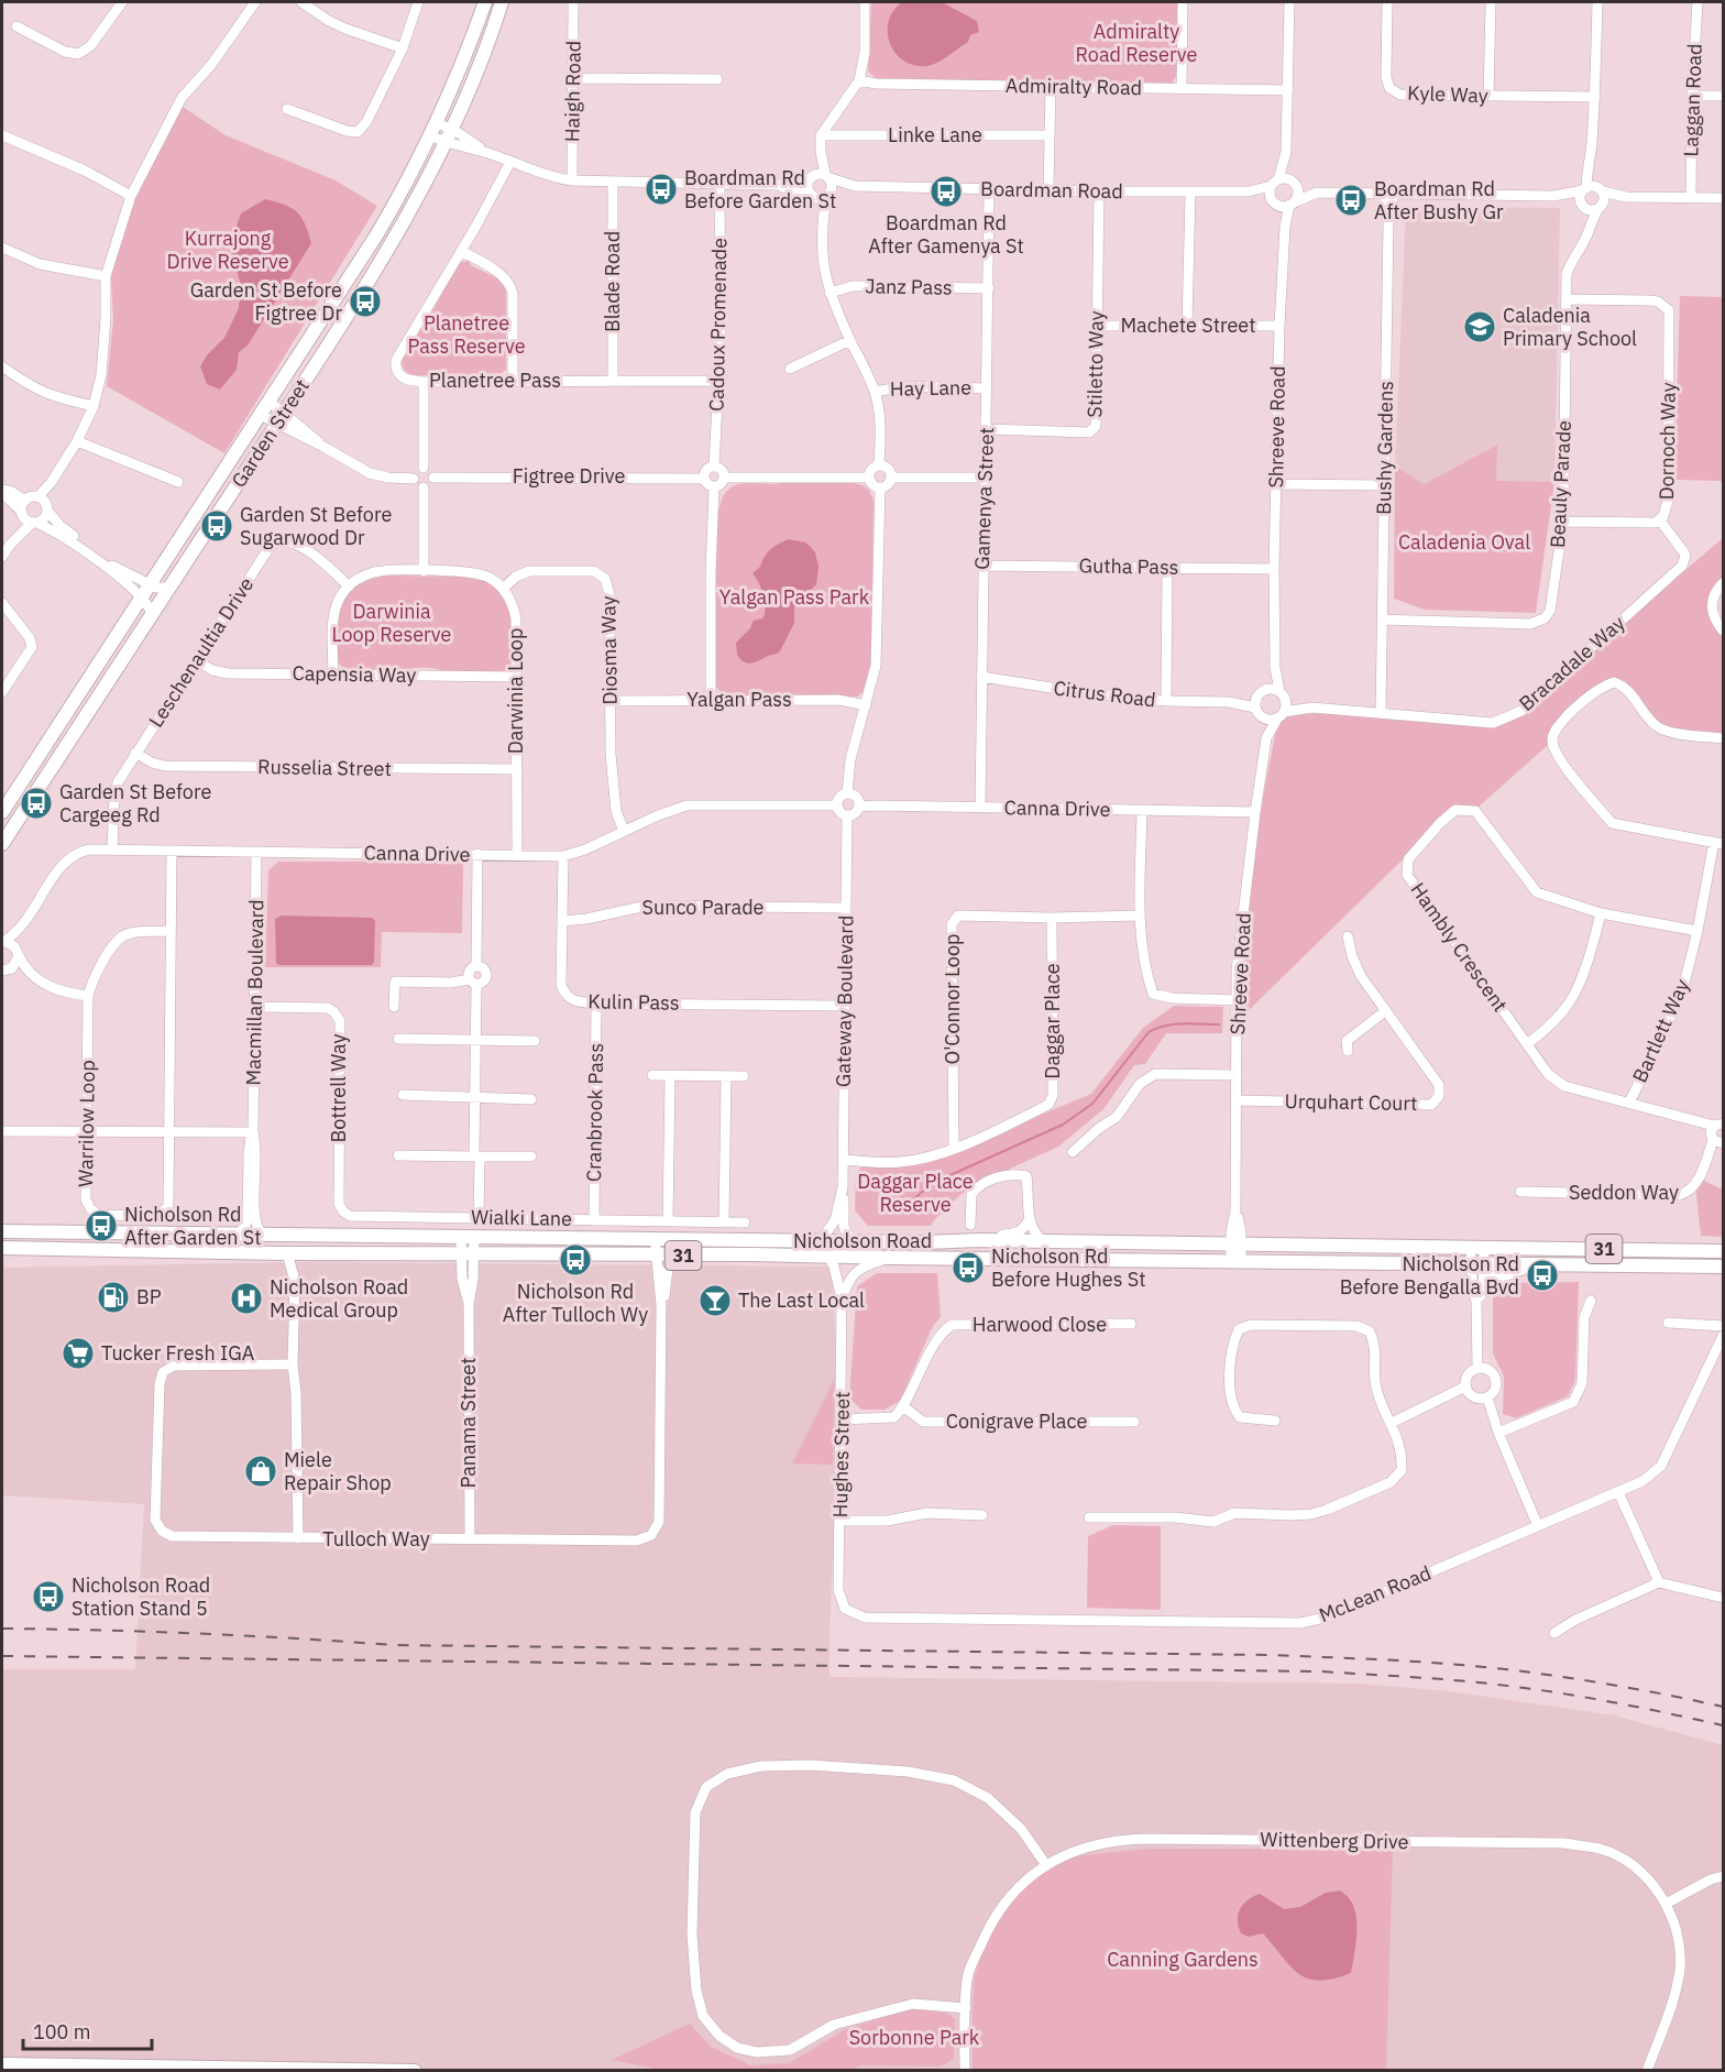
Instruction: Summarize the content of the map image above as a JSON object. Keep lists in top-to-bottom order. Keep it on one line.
{"streets":{"main road":["Garden Street","Nicholson Road","31"],"street":["Admiralty Road","Haigh Road","Kyle Way","Laggan Road","Linke Lane","Boardman Road","Blade Road","Janz Pass","Cadoux Promenade","Machete Street","Stiletto Way","Planetree Pass","Hay Lane","Shreeve Road","Dornoch Way","Bushy Gardens","Figtree Drive","Beauly Parade","Gamenya Street","Gutha Pass","Diosma Way","Leschenaultia Drive","Bracadale Way","Capensia Way","Darwinia Loop","Citrus Road","Yalgan Pass","Russelia Street","Canna Drive","Sunco Parade","Hambly Crescent","Macmillan Boulevard","O'Connor Loop","Gateway Boulevard","Kulin Pass","Daggar Place","Bartlett Way","Bottrell Way","Urquhart Court","Cranbrook Pass","Warrilow Loop","Seddon Way","Wialki Lane","Harwood Close","Conigrave Place","Panama Street","Hughes Street","Tulloch Way","McLean Road","Wittenberg Drive"]},"crossings":[["Haigh Road","Boardman Road"],["Laggan Road","Boardman Road"],["Boardman Road","Blade Road"],["Boardman Road","Cadoux Promenade"],["Boardman Road","Stiletto Way"],["Boardman Road","Planetree Pass"],["Boardman Road","Shreeve Road"],["Boardman Road","Garden Street"],["Boardman Road","Bushy Gardens"],["Boardman Road","Beauly Parade"],["Boardman Road","Gamenya Street"],["Blade Road","Planetree Pass"],["Janz Pass","Gamenya Street"],["Cadoux Promenade","Planetree Pass"],["Cadoux Promenade","Figtree Drive"],["Machete Street","Stiletto Way"],["Machete Street","Shreeve Road"],["Stiletto Way","Gamenya Street"],["Hay Lane","Gamenya Street"],["Shreeve Road","Gutha Pass"],["Shreeve Road","Bracadale Way"],["Shreeve Road","Citrus Road"],["Shreeve Road","Canna Drive"],["Shreeve Road","Urquhart Court"],["Shreeve Road","Nicholson Road"],["Dornoch Way","Beauly Parade"],["Dornoch Way","Bracadale Way"],["Bushy Gardens","Beauly Parade"],["Bushy Gardens","Bracadale Way"],["Gamenya Street","Gutha Pass"],["Gamenya Street","Citrus Road"],["Gamenya Street","Canna Drive"],["Diosma Way","Darwinia Loop"],["Diosma Way","Yalgan Pass"],["Diosma Way","Canna Drive"],["Leschenaultia Drive","Capensia Way"],["Leschenaultia Drive","Russelia Street"],["Leschenaultia Drive","Canna Drive"],["Bracadale Way","Citrus Road"],["Capensia Way","Darwinia Loop"],["Darwinia Loop","Russelia Street"],["Darwinia Loop","Canna Drive"],["Canna Drive","Macmillan Boulevard"],["Canna Drive","Gateway Boulevard"],["Canna Drive","Kulin Pass"],["Canna Drive","Warrilow Loop"],["Sunco Parade","Gateway Boulevard"],["Sunco Parade","Kulin Pass"],["Hambly Crescent","Bartlett Way"],["Hambly Crescent","Seddon Way"],["Macmillan Boulevard","Bottrell Way"],["Macmillan Boulevard","Nicholson Road"],["O'Connor Loop","Daggar Place"],["Gateway Boulevard","Kulin Pass"],["Gateway Boulevard","Daggar Place"],["Gateway Boulevard","Nicholson Road"],["Kulin Pass","Cranbrook Pass"],["Bottrell Way","Wialki Lane"],["Cranbrook Pass","Wialki Lane"],["Nicholson Road","Panama Street"],["Nicholson Road","Hughes Street"],["Nicholson Road","Tulloch Way"],["Harwood Close","Conigrave Place"],["Panama Street","Tulloch Way"],["Hughes Street","McLean Road"]],"parks":["Admiralty Road Reserve","Kurrajong Drive Reserve","Planetree Pass Reserve","Caladenia Oval","Yalgan Pass Park","Darwinia Loop Reserve","Daggar Place Reserve","Canning Gardens","Sorbonne Park"],"places":{"bus stop":["Boardman Rd Before Garden St","Boardman Rd After Gamenya St","Boardman Rd After Bushy Gr","Garden St Before Figtree Dr","Garden St Before Sugarwood Dr","Garden St Before Cargeeg Rd","Nicholson Rd After Garden St","Nicholson Rd After Tulloch Wy","Nicholson Rd Before Hughes St","Nicholson Rd Before Bengalla Bvd","Nicholson Road Station Stand 5"],"school or university":["Caladenia Primary School"],"fuel station":["BP"],"hospital":["Nicholson Road Medical Group"],"bar":["The Last Local"],"supermarket":["Tucker Fresh IGA"],"shop":["Miele Repair Shop"]},"scale_bar":"100 m"}
